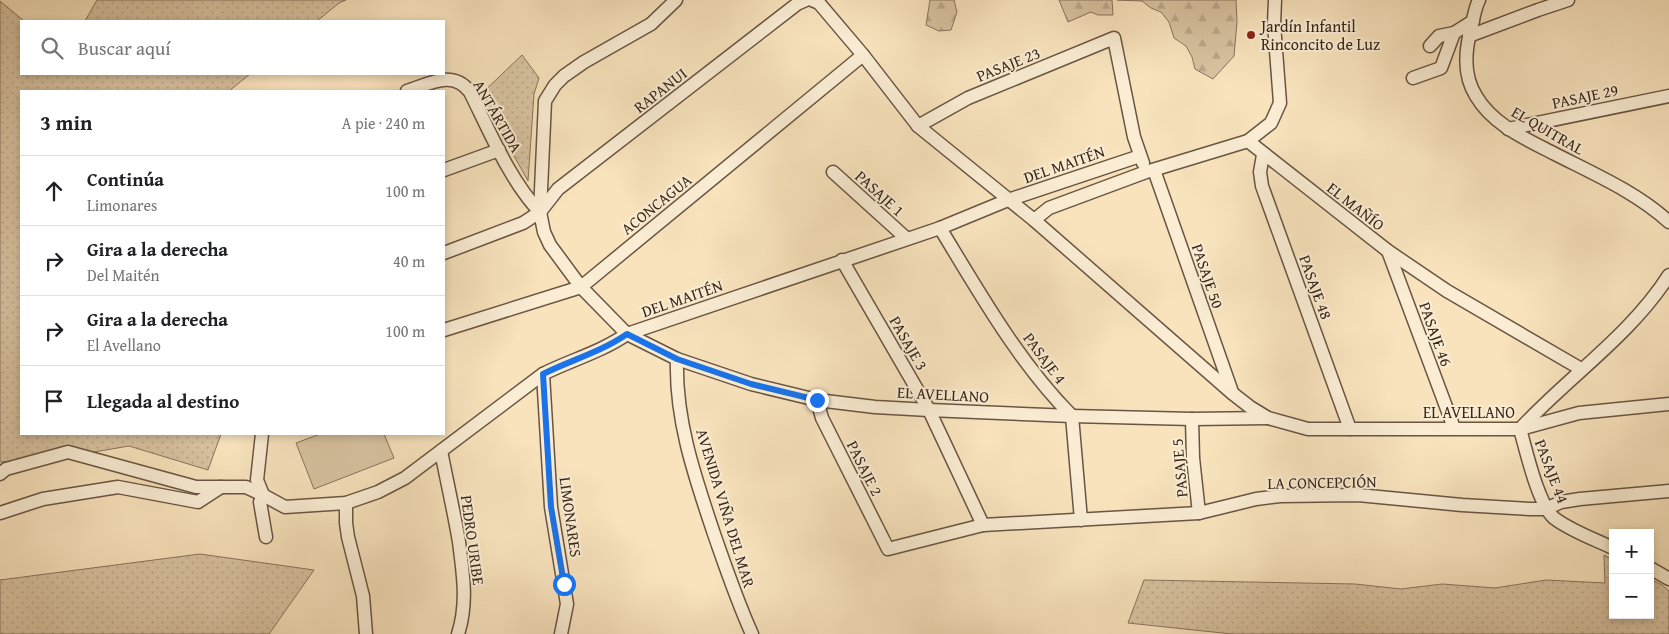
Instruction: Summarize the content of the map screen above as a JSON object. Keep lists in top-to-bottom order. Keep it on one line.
{"streets":{"street":["PASAJE 23","RAPANUI","PASAJE 29","ANTÁRTIDA","EL QUITRAL","DEL MAITÉN","PASAJE 1","ACONCAGUA","EL MAÑÍO","PASAJE 50","PASAJE 48","PASAJE 46","PASAJE 3","PASAJE 4","EL AVELLANO","PASAJE 2","PASAJE 5","PASAJE 44","LA CONCEPCIÓN","AVENIDA VIÑA DEL MAR","LIMONARES","PEDRO URIBE"]},"crossings":[["PASAJE 23","PASAJE 50"],["PASAJE 23","EL AVELLANO"],["RAPANUI","ANTÁRTIDA"],["PASAJE 29","EL QUITRAL"],["DEL MAITÉN","PASAJE 1"],["DEL MAITÉN","PASAJE 50"],["DEL MAITÉN","PASAJE 3"],["DEL MAITÉN","PASAJE 4"],["DEL MAITÉN","EL AVELLANO"],["DEL MAITÉN","LIMONARES"],["DEL MAITÉN","PEDRO URIBE"],["ACONCAGUA","EL AVELLANO"],["EL MAÑÍO","PASAJE 48"],["EL MAÑÍO","PASAJE 46"],["PASAJE 50","EL AVELLANO"],["PASAJE 48","EL AVELLANO"],["PASAJE 46","EL AVELLANO"],["PASAJE 3","EL AVELLANO"],["PASAJE 3","LA CONCEPCIÓN"],["PASAJE 4","EL AVELLANO"],["EL AVELLANO","PASAJE 2"],["EL AVELLANO","PASAJE 5"],["EL AVELLANO","PASAJE 44"],["EL AVELLANO","AVENIDA VIÑA DEL MAR"],["PASAJE 2","LA CONCEPCIÓN"],["PASAJE 5","LA CONCEPCIÓN"],["PASAJE 44","LA CONCEPCIÓN"]],"places":["Jardín Infantil Rinconcito de Luz"],"page":{"search":"Buscar aquí","heading":["3 min","A pie · 240 m"],"list":[["Continúa","Limonares","100 m"],["Gira a la derecha","Del Maitén","40 m"],["Gira a la derecha","El Avellano","100 m"],"Llegada al destino"],"map_buttons":["+","−"]}}
